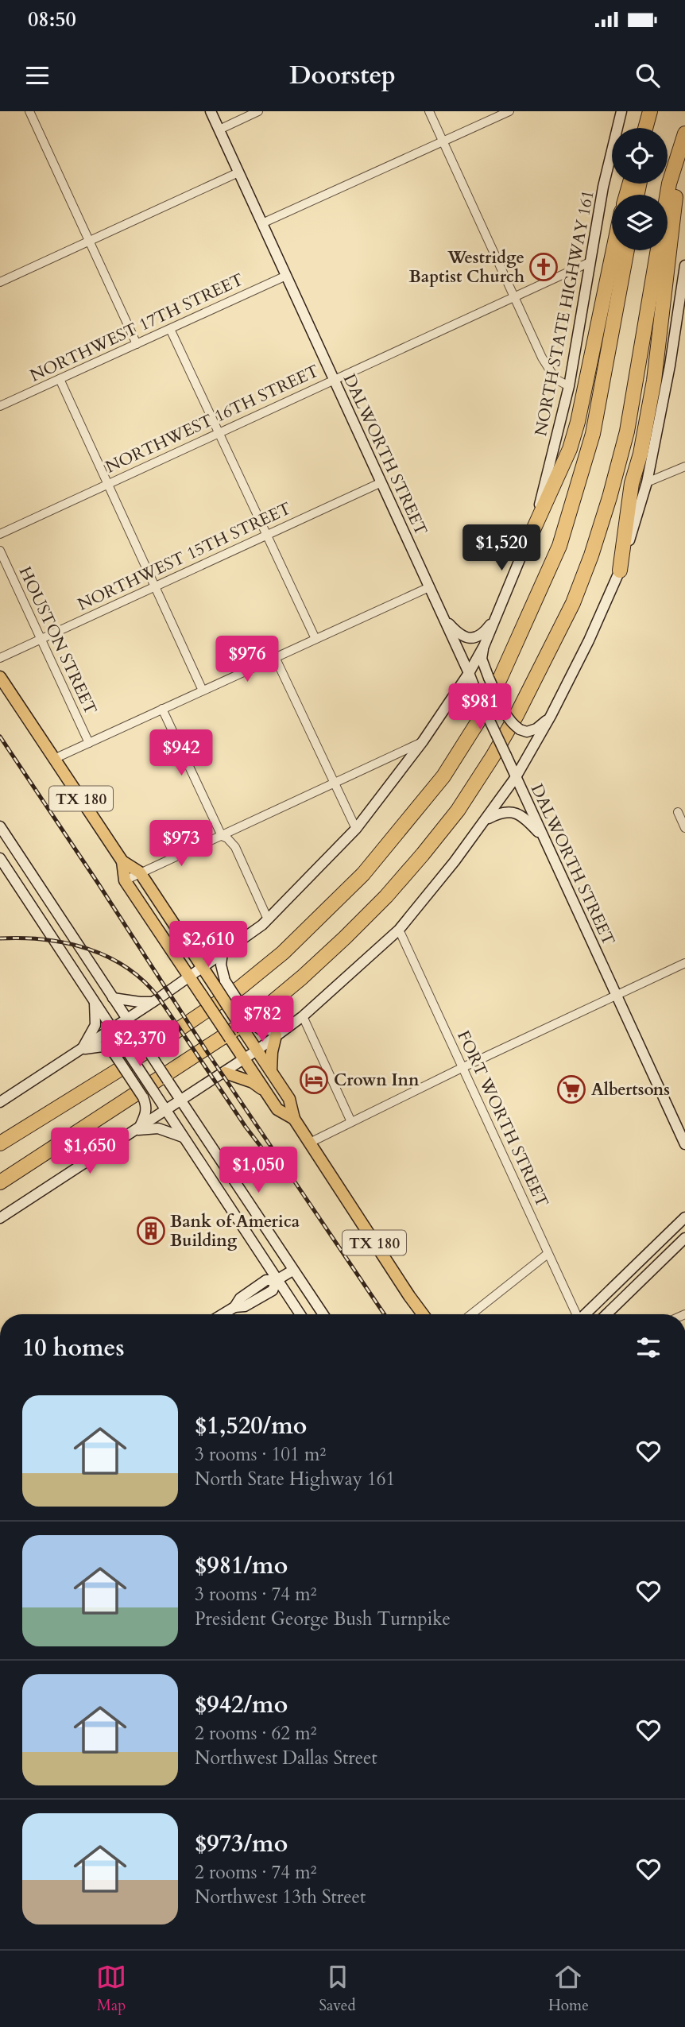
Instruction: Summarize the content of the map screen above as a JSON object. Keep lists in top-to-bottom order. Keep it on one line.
{"streets":{"main road":["NORTH STATE HIGHWAY 161","DALWORTH STREET","TX 180"],"street":["NORTHWEST 17TH STREET","NORTHWEST 16TH STREET","NORTHWEST 15TH STREET","HOUSTON STREET","FORT WORTH STREET"]},"crossings":[["NORTH STATE HIGHWAY 161","NORTHWEST 16TH STREET"],["NORTH STATE HIGHWAY 161","DALWORTH STREET"],["NORTH STATE HIGHWAY 161","TX 180"],["NORTHWEST 17TH STREET","DALWORTH STREET"],["NORTHWEST 16TH STREET","DALWORTH STREET"],["DALWORTH STREET","NORTHWEST 15TH STREET"],["NORTHWEST 15TH STREET","HOUSTON STREET"]],"places":{"church":["Westridge Baptist Church"],"hotel":["Crown Inn"],"supermarket":["Albertsons"],"building":["Bank of America Building"]},"page":{"status":"08:50","header":"Doorstep","price":["$1,520","$976","$981","$942","$973","$2,610","$782","$2,370","$1,650","$1,050"],"heading":"10 homes","list":[{"name":"$1,520/mo","note":"3 rooms · 101 m² · North State Highway 161"},{"name":"$981/mo","note":"3 rooms · 74 m² · President George Bush Turnpike"},{"name":"$942/mo","note":"2 rooms · 62 m² · Northwest Dallas Street"},{"name":"$973/mo","note":"2 rooms · 74 m² · Northwest 13th Street"}],"tabs":["Map","Saved","Home"]}}
